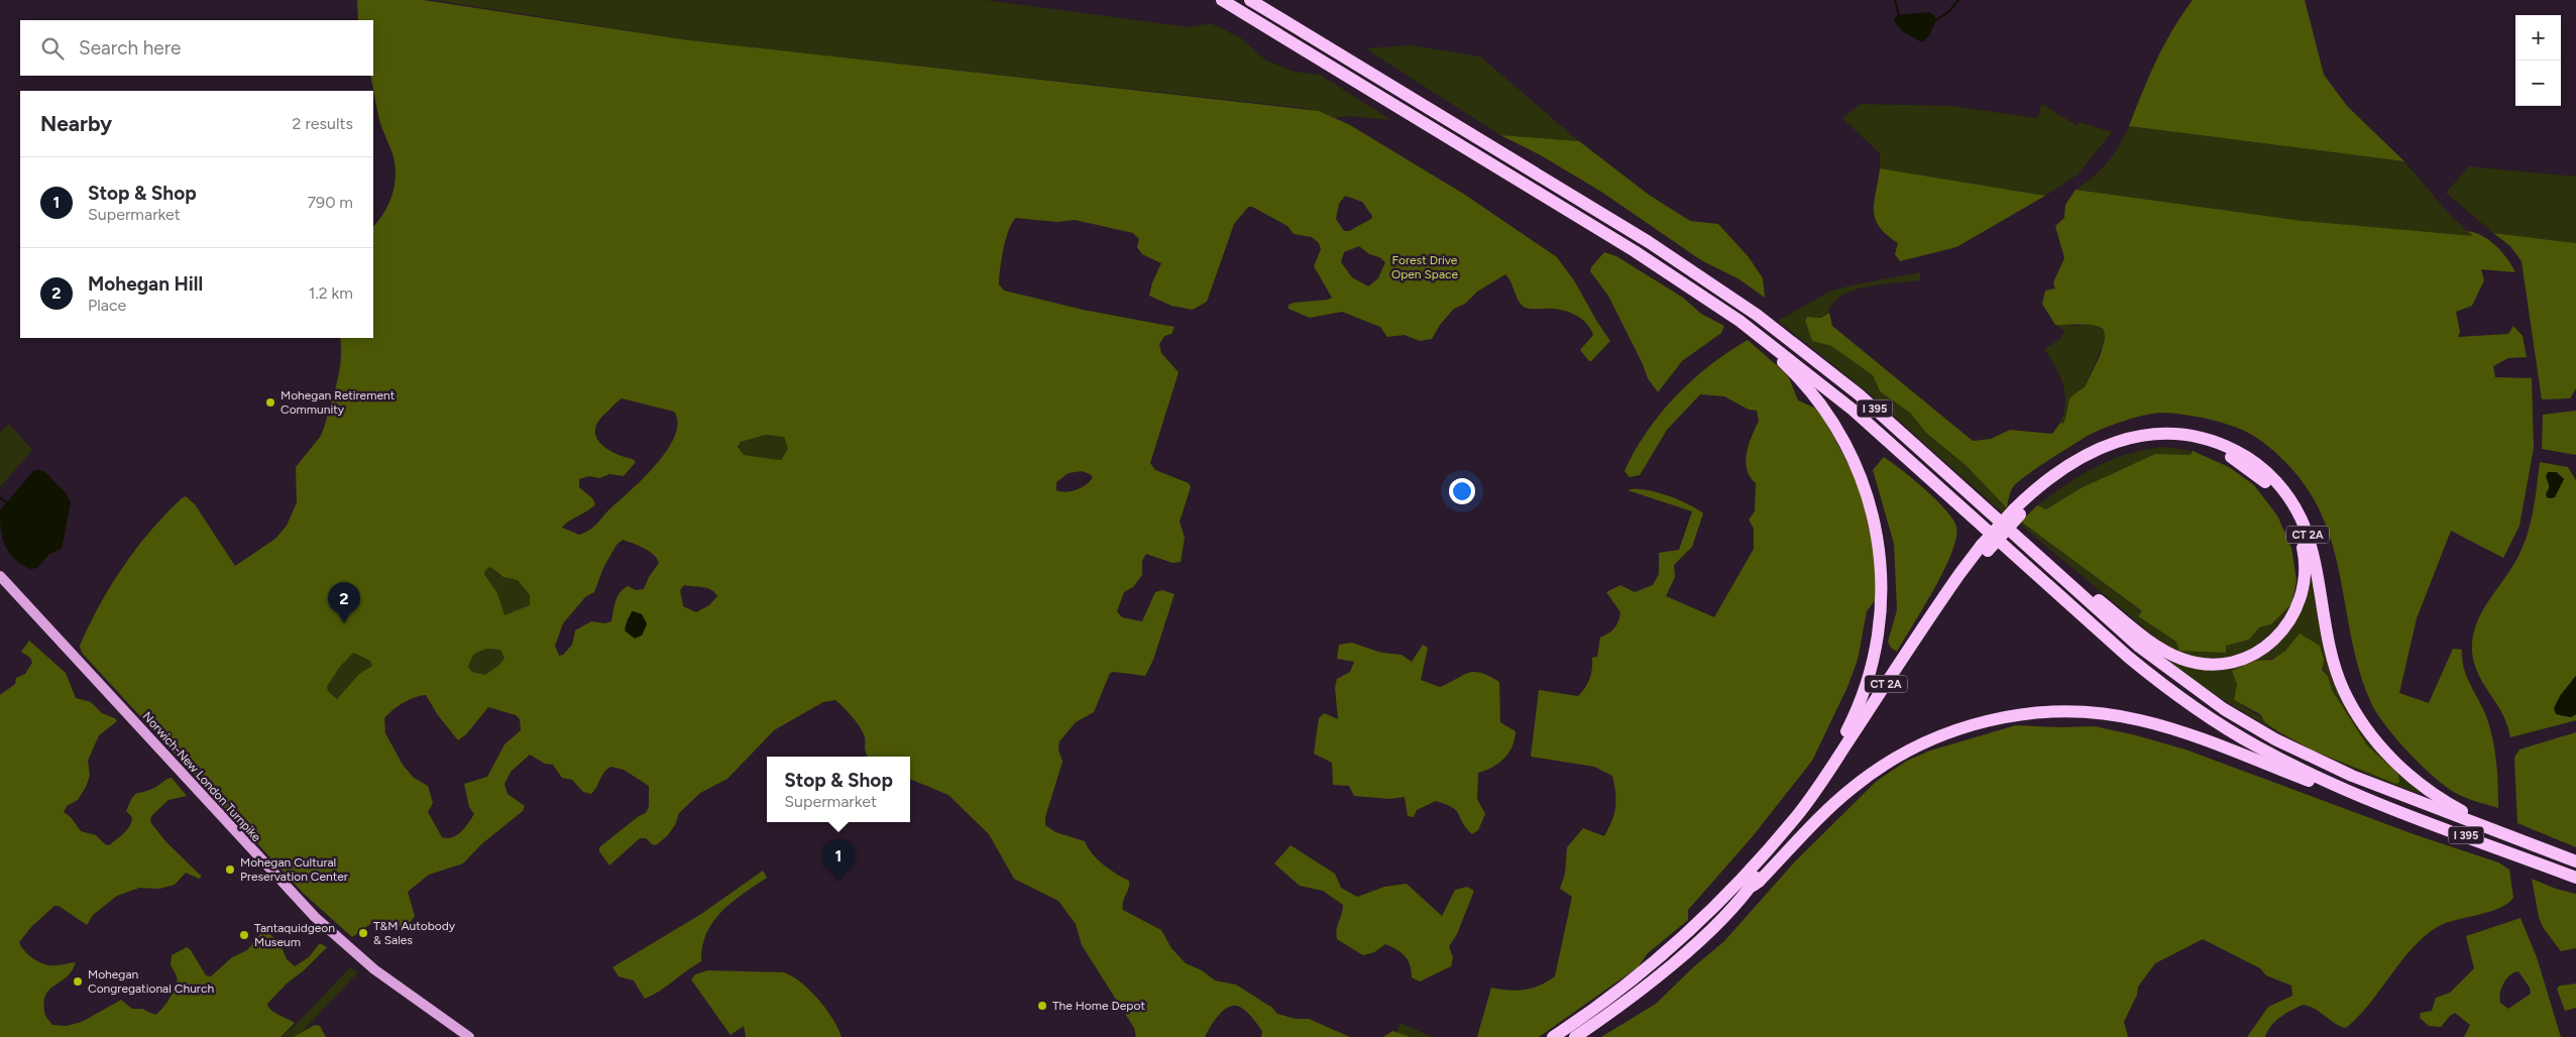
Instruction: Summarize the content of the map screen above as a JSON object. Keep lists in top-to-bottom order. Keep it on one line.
{"streets":{"highway":["I 395","CT 2A"],"main road":["Norwich-New London Turnpike"]},"crossings":[["I 395","CT 2A"]],"parks":["Forest Drive Open Space"],"places":["Mohegan Retirement Community","Mohegan Cultural Preservation Center","T&M Autobody & Sales","Tantaquidgeon Museum","Mohegan Congregational Church","The Home Depot"],"page":{"map_buttons":["+","−"],"search":"Search here","heading":["Nearby","2 results"],"list":[{"mark":"1","name":"Stop & Shop","note":"Supermarket","value":"790 m"},{"mark":"2","name":"Mohegan Hill","note":"Place","value":"1.2 km"}],"pins":["2","1"],"popup":["Stop & Shop","Supermarket"]}}
